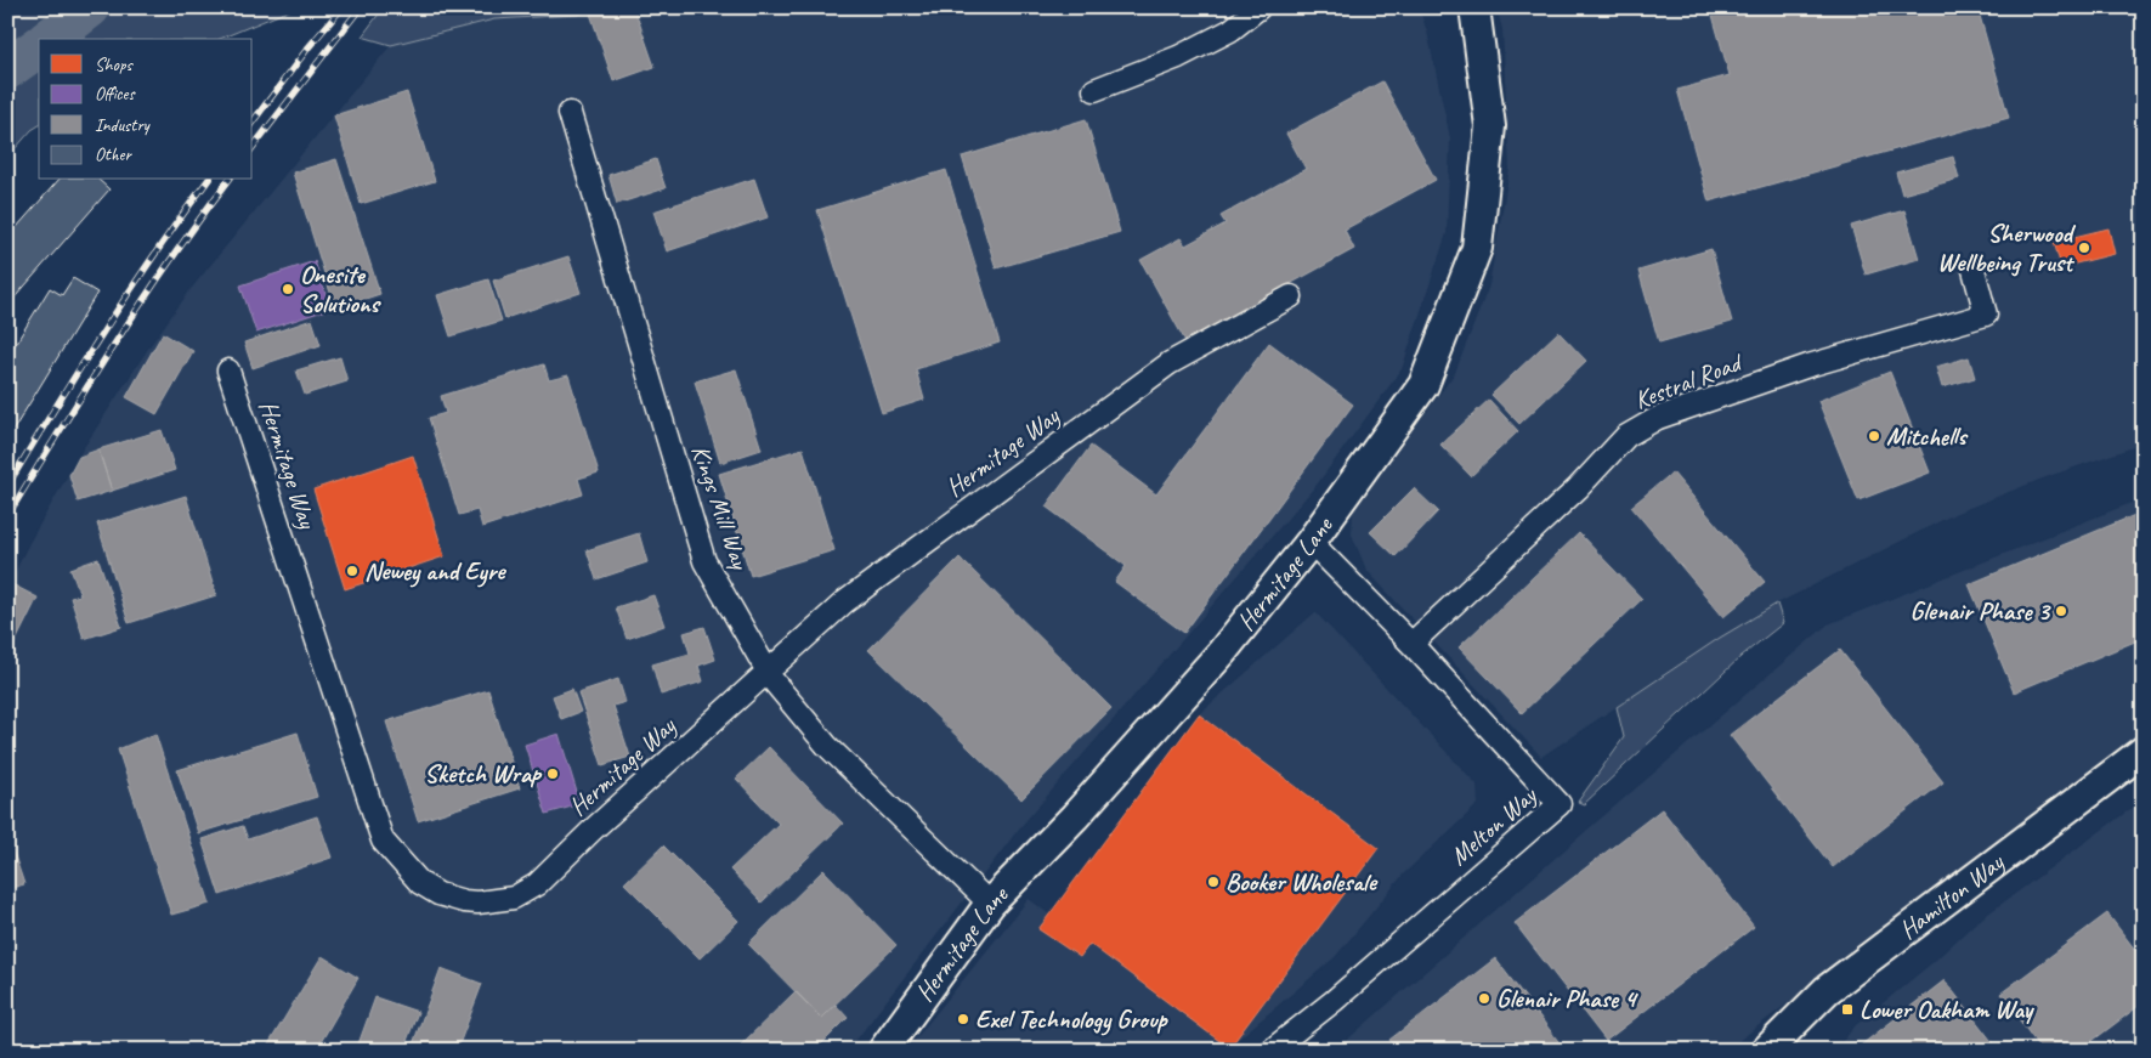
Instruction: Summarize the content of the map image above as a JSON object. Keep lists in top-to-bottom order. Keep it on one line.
{"streets":{"street":["Kestral Road","Hermitage Way","Kings Mill Way","Hermitage Lane","Melton Way","Hamilton Way"]},"crossings":[["Kestral Road","Melton Way"],["Hermitage Way","Kings Mill Way"],["Kings Mill Way","Hermitage Lane"],["Hermitage Lane","Melton Way"]],"places":{"other":["Sherwood Wellbeing Trust","Onesite Solutions","Mitchells","Newey and Eyre","Glenair Phase 3","Sketch Wrap","Booker Wholesale","Glenair Phase 4","Exel Technology Group"],"transit":["Lower Oakham Way"]},"legend":["Shops","Offices","Industry","Other"]}
